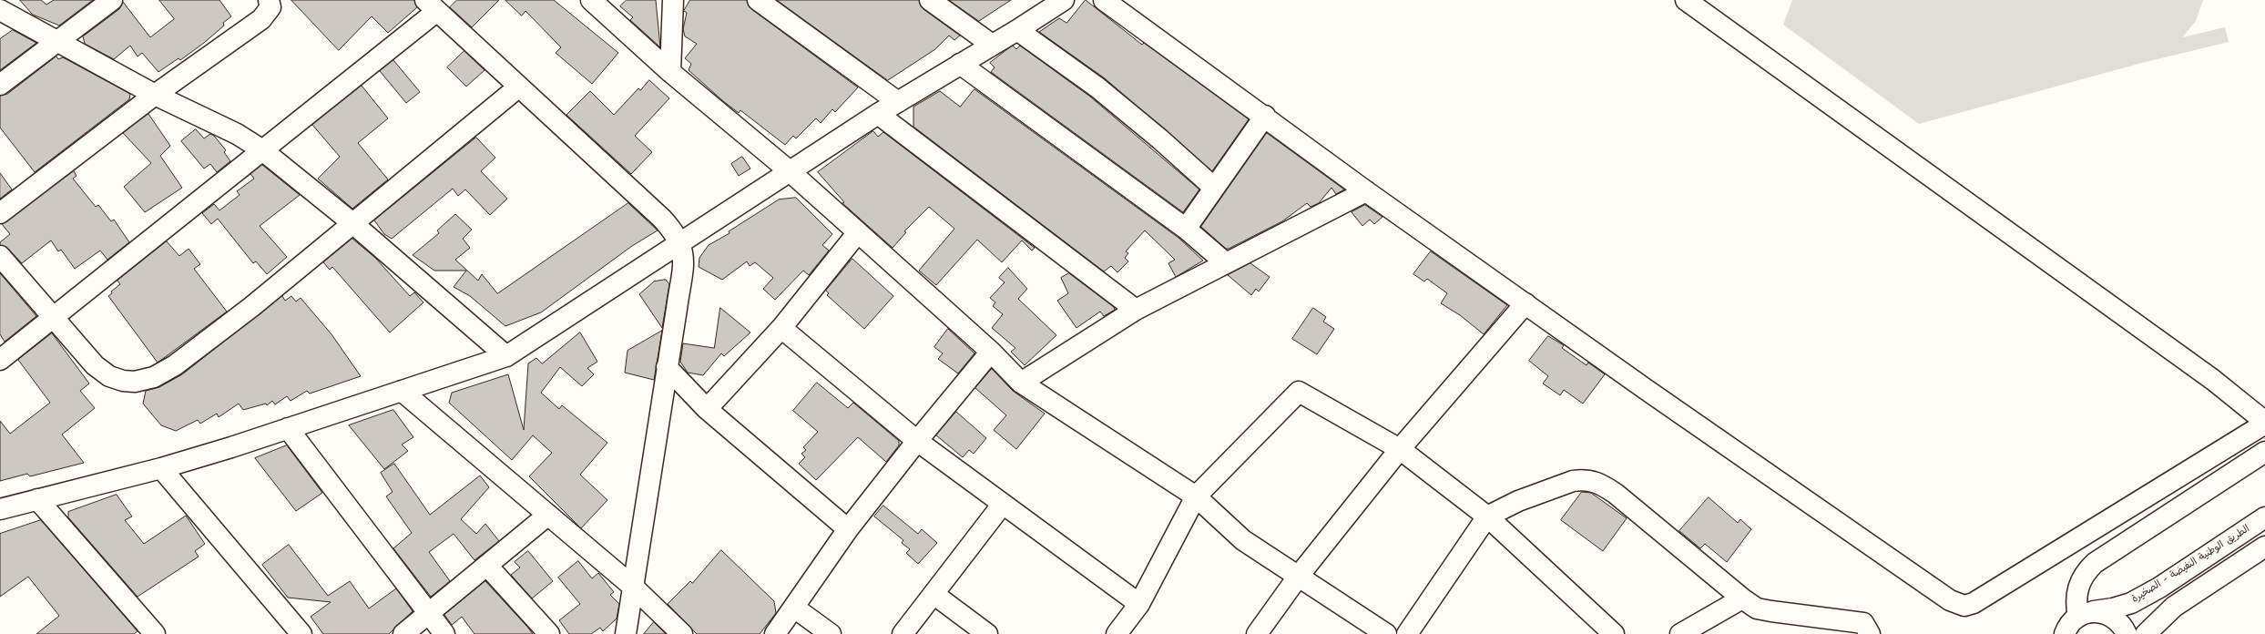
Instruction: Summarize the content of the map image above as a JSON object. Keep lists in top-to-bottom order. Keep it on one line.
{"streets":{"main road":["الطريق الوطنية النفيضة - الصخيرة"]}}
